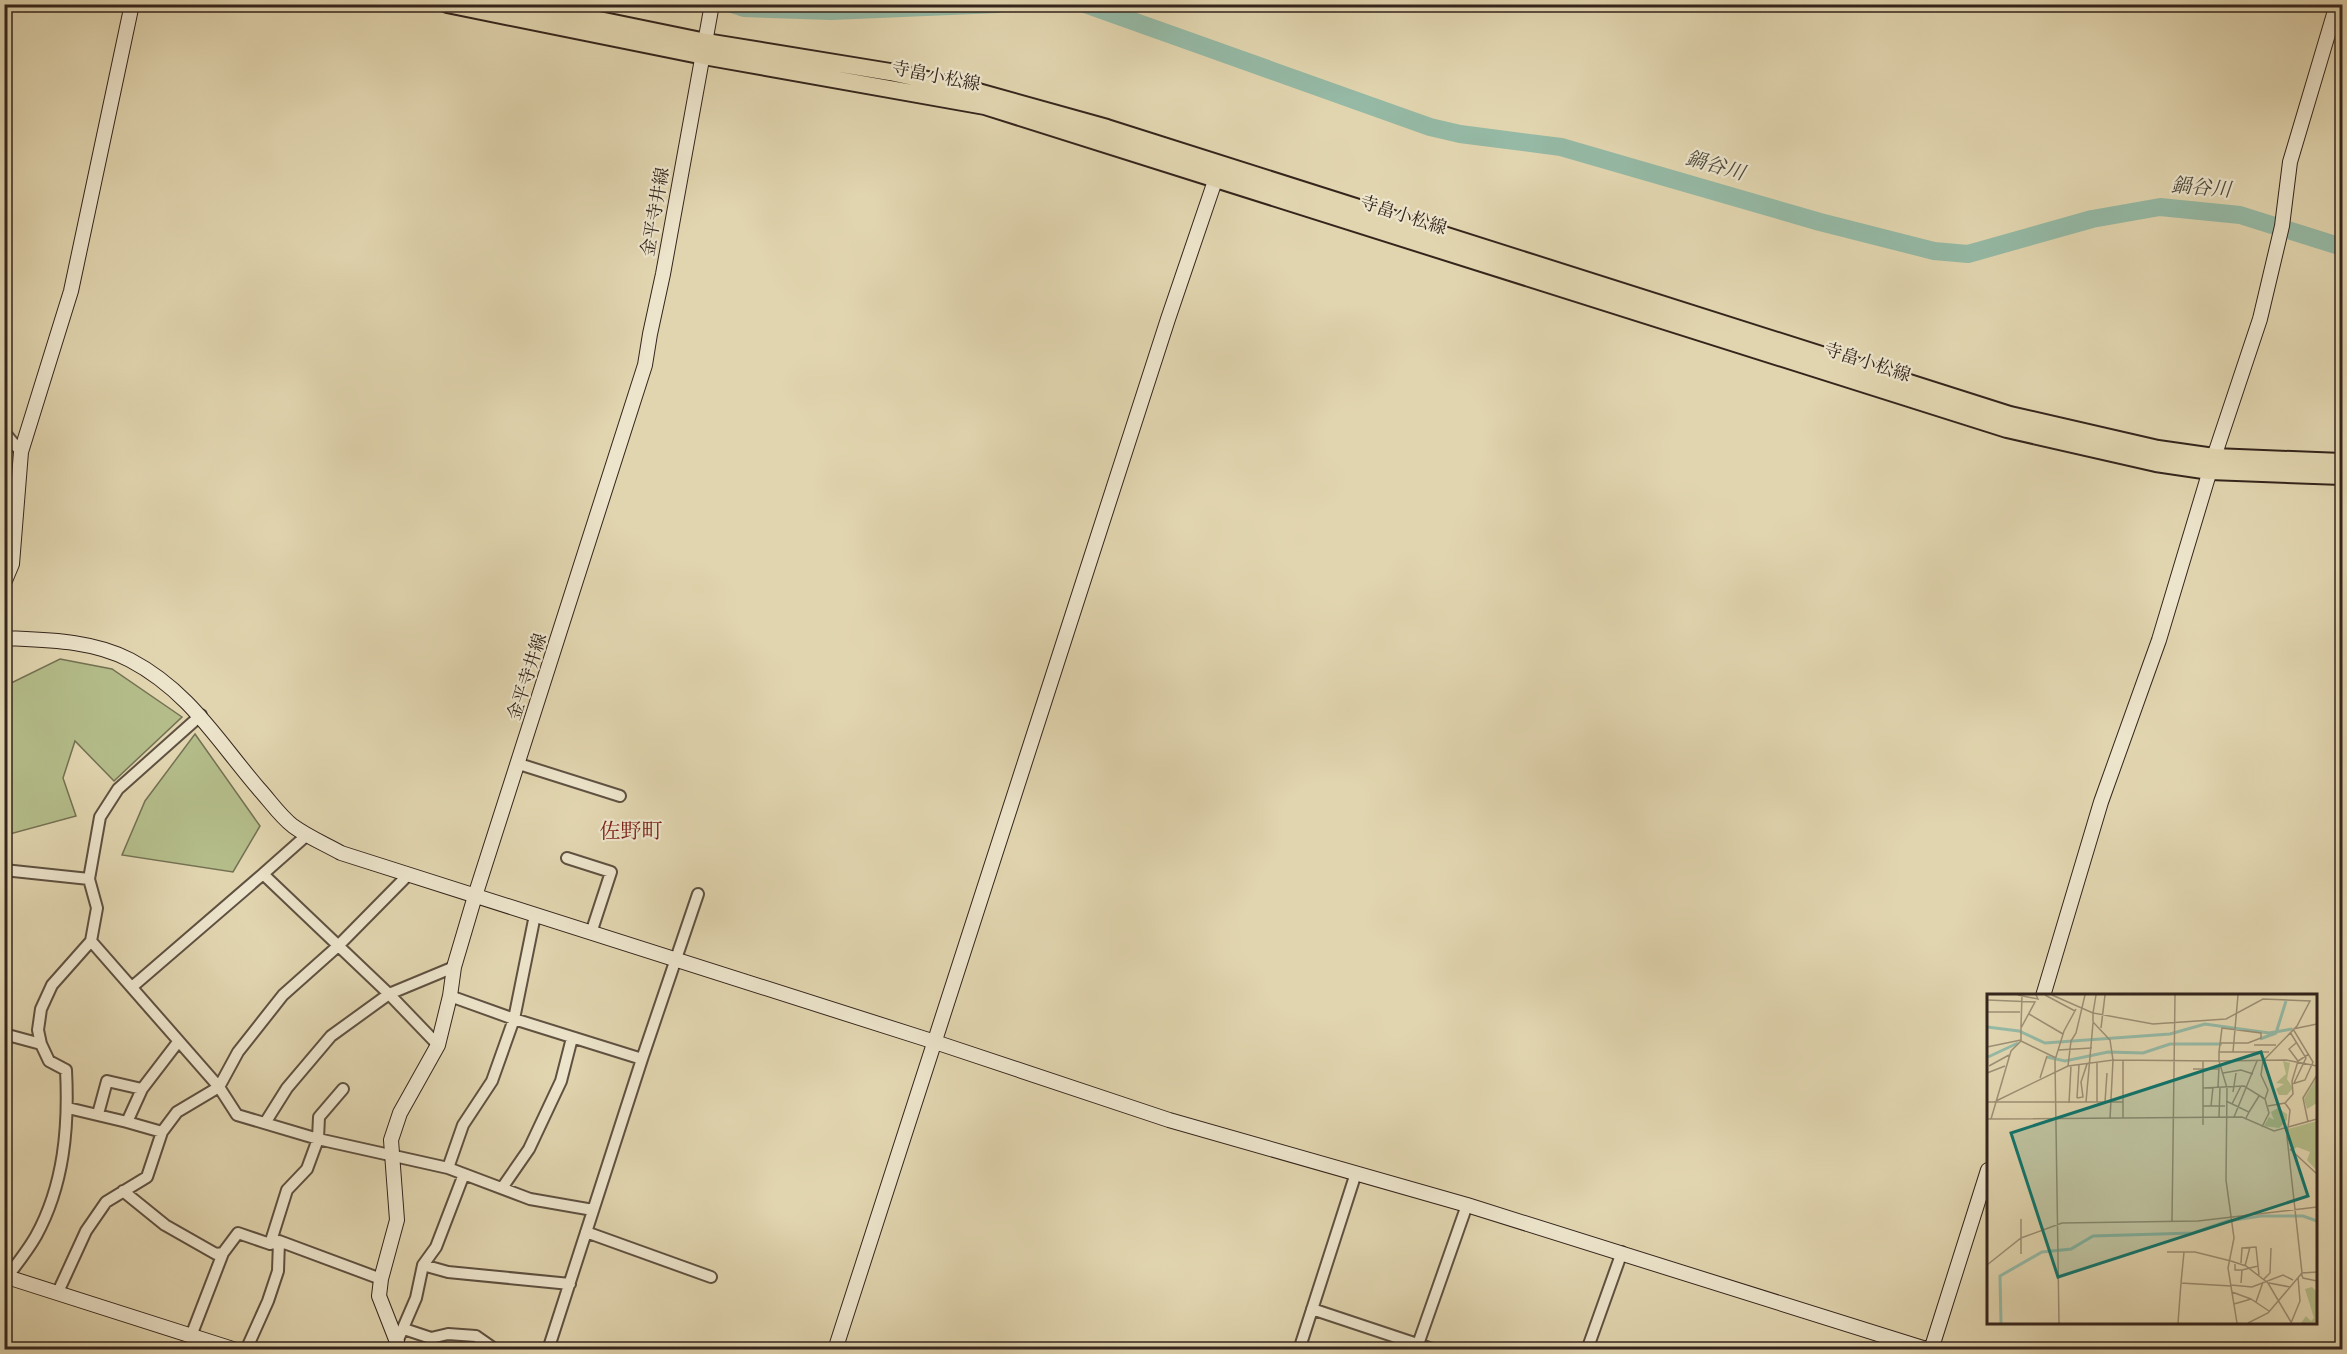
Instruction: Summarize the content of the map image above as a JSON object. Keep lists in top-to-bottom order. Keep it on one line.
{"streets":{"main road":["寺畠小松線"],"street":["金平寺井線"]},"crossings":[["寺畠小松線","金平寺井線"]],"districts":["佐野町"],"water":["鍋谷川"]}
